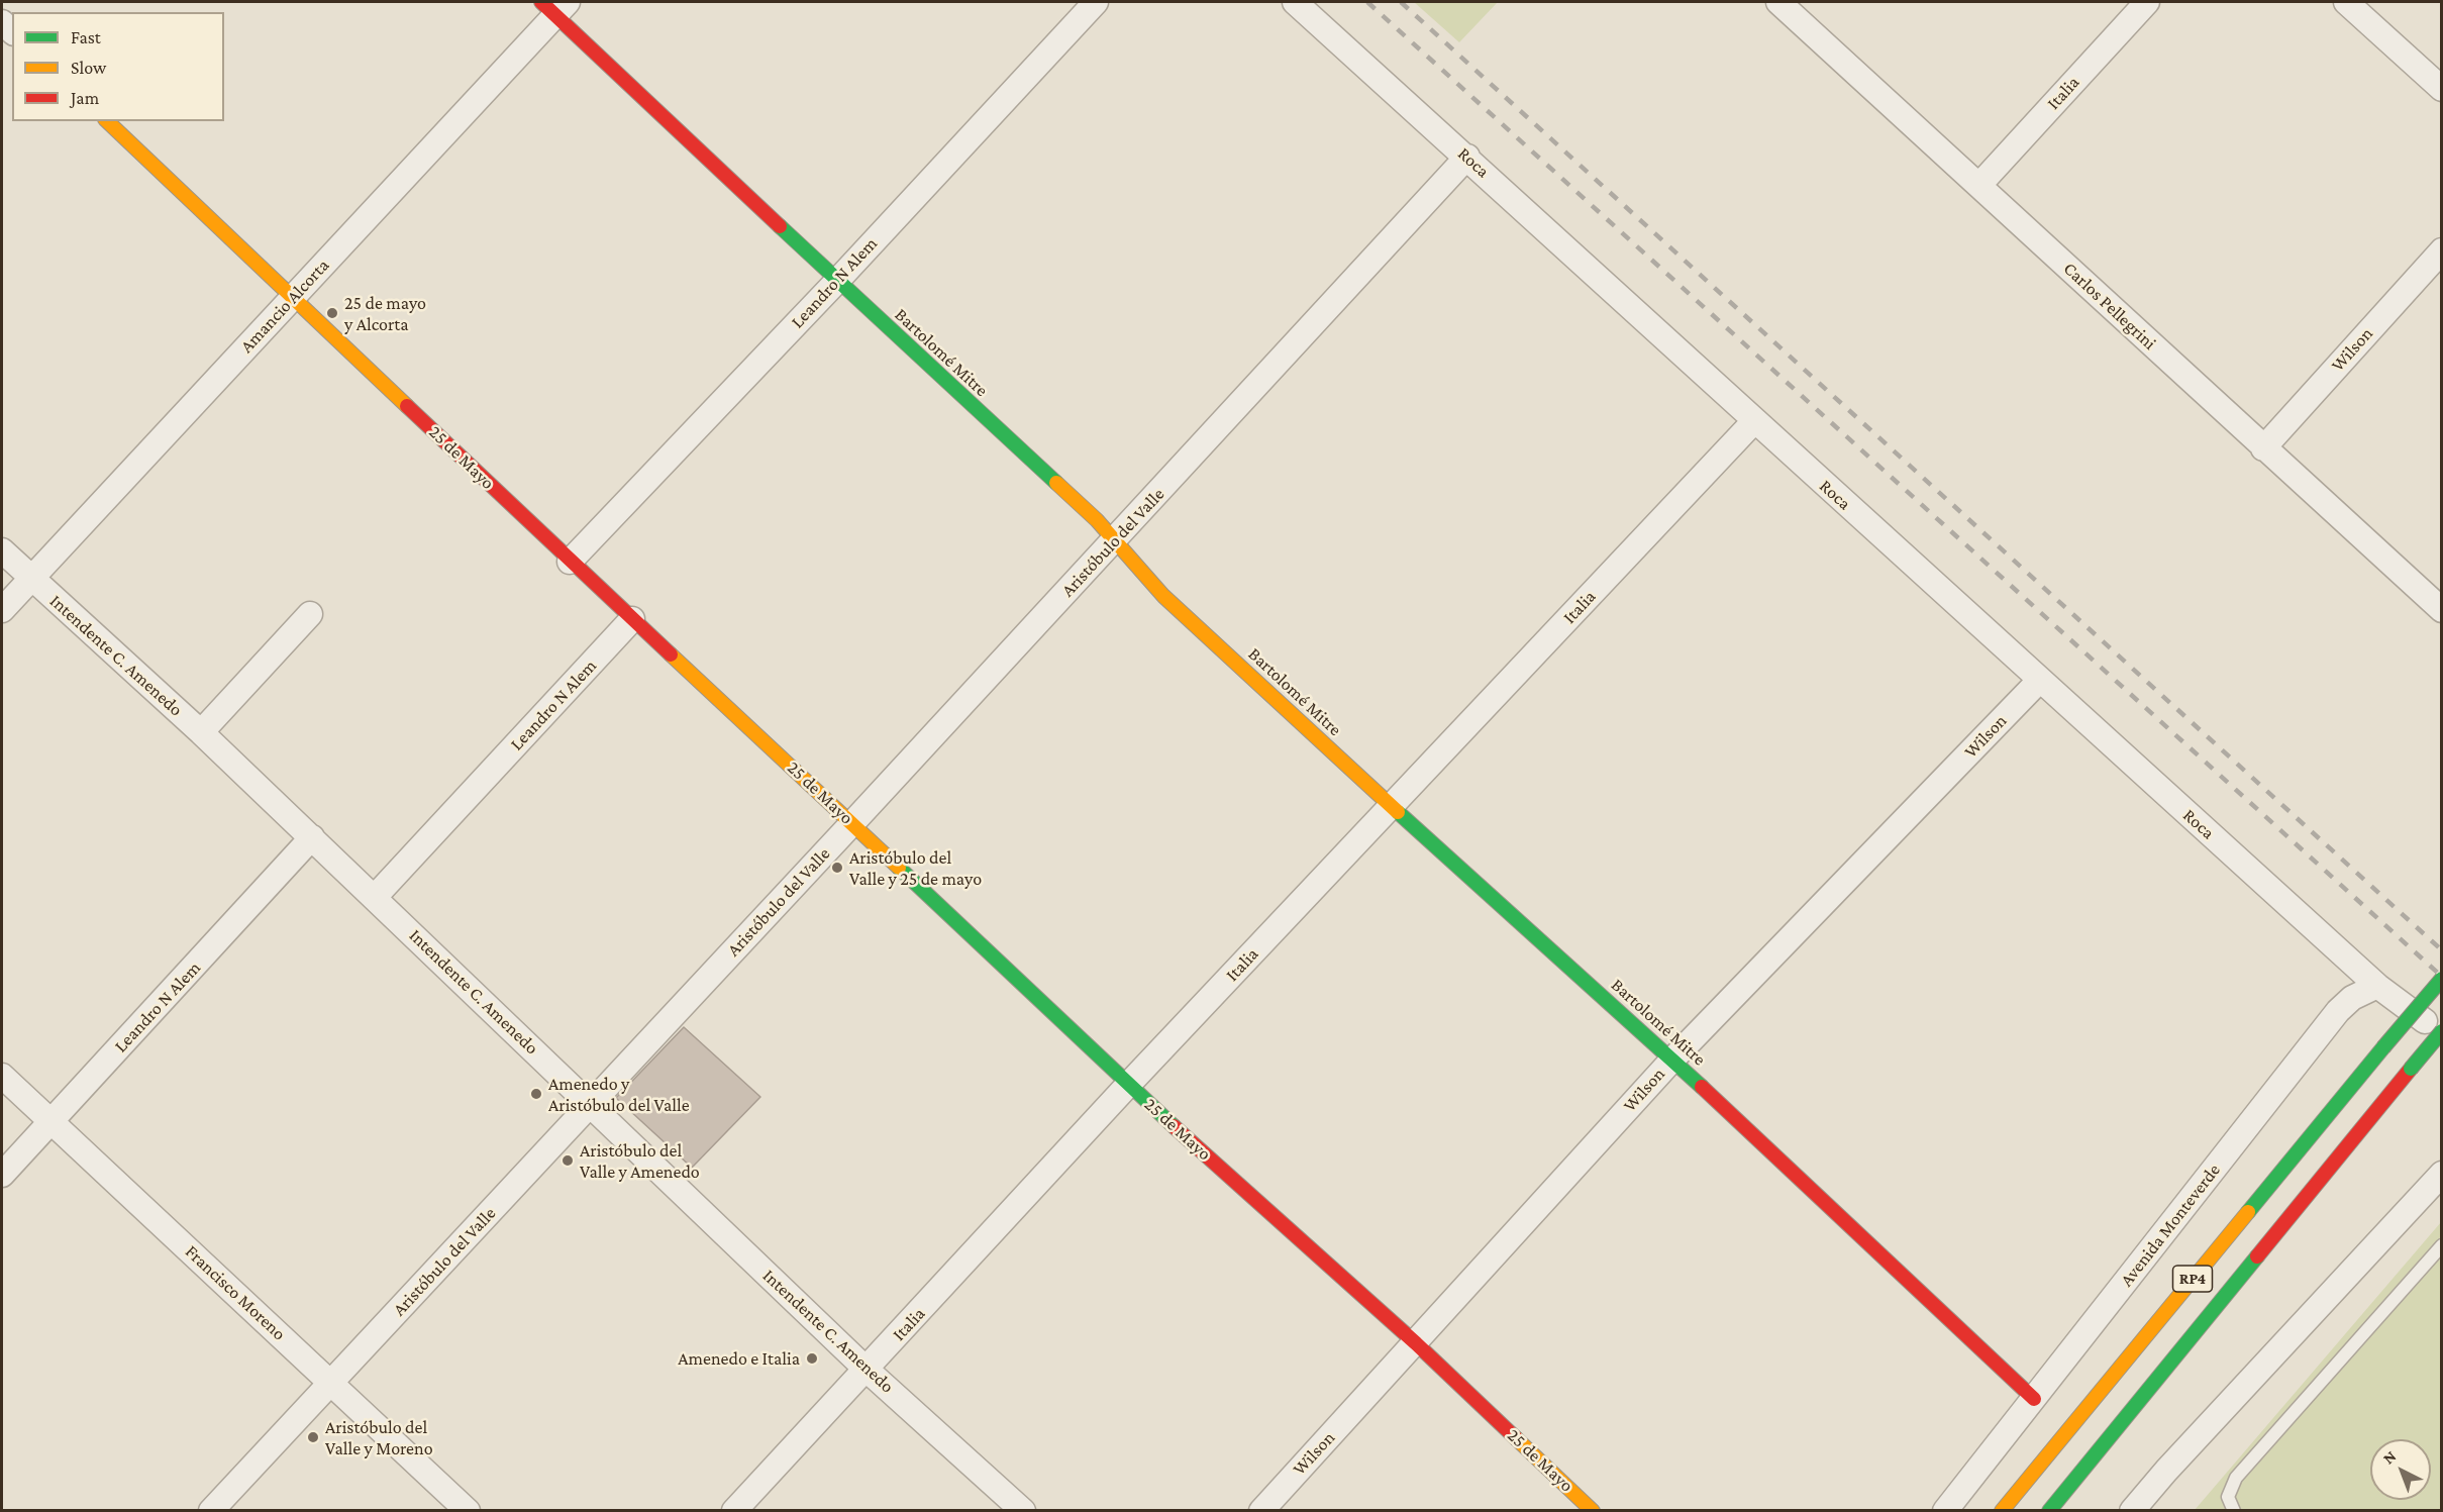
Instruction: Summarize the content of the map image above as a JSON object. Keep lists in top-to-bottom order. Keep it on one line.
{"streets":{"street":["Italia","Roca","Leandro N Alem","Amancio Alcorta","Carlos Pellegrini","Wilson","Bartolomé Mitre","25 de Mayo","Aristóbulo del Valle","Intendente C. Amenedo","Avenida Monteverde","RP4","Francisco Moreno"]},"crossings":[["Italia","Roca"],["Italia","Carlos Pellegrini"],["Italia","Bartolomé Mitre"],["Italia","25 de Mayo"],["Italia","Intendente C. Amenedo"],["Roca","Wilson"],["Roca","Aristóbulo del Valle"],["Roca","Avenida Monteverde"],["Leandro N Alem","Bartolomé Mitre"],["Leandro N Alem","25 de Mayo"],["Leandro N Alem","Intendente C. Amenedo"],["Leandro N Alem","Francisco Moreno"],["Amancio Alcorta","Bartolomé Mitre"],["Amancio Alcorta","25 de Mayo"],["Amancio Alcorta","Intendente C. Amenedo"],["Carlos Pellegrini","Wilson"],["Wilson","Bartolomé Mitre"],["Wilson","25 de Mayo"],["Bartolomé Mitre","Aristóbulo del Valle"],["Bartolomé Mitre","Avenida Monteverde"],["25 de Mayo","Aristóbulo del Valle"],["Aristóbulo del Valle","Intendente C. Amenedo"],["Aristóbulo del Valle","Francisco Moreno"]],"places":["25 de mayo y Alcorta","Aristóbulo del Valle y 25 de mayo","Amenedo y Aristóbulo del Valle","Aristóbulo del Valle y Amenedo","Amenedo e Italia","Aristóbulo del Valle y Moreno"],"legend":["Fast","Slow","Jam"],"north":"top left"}
